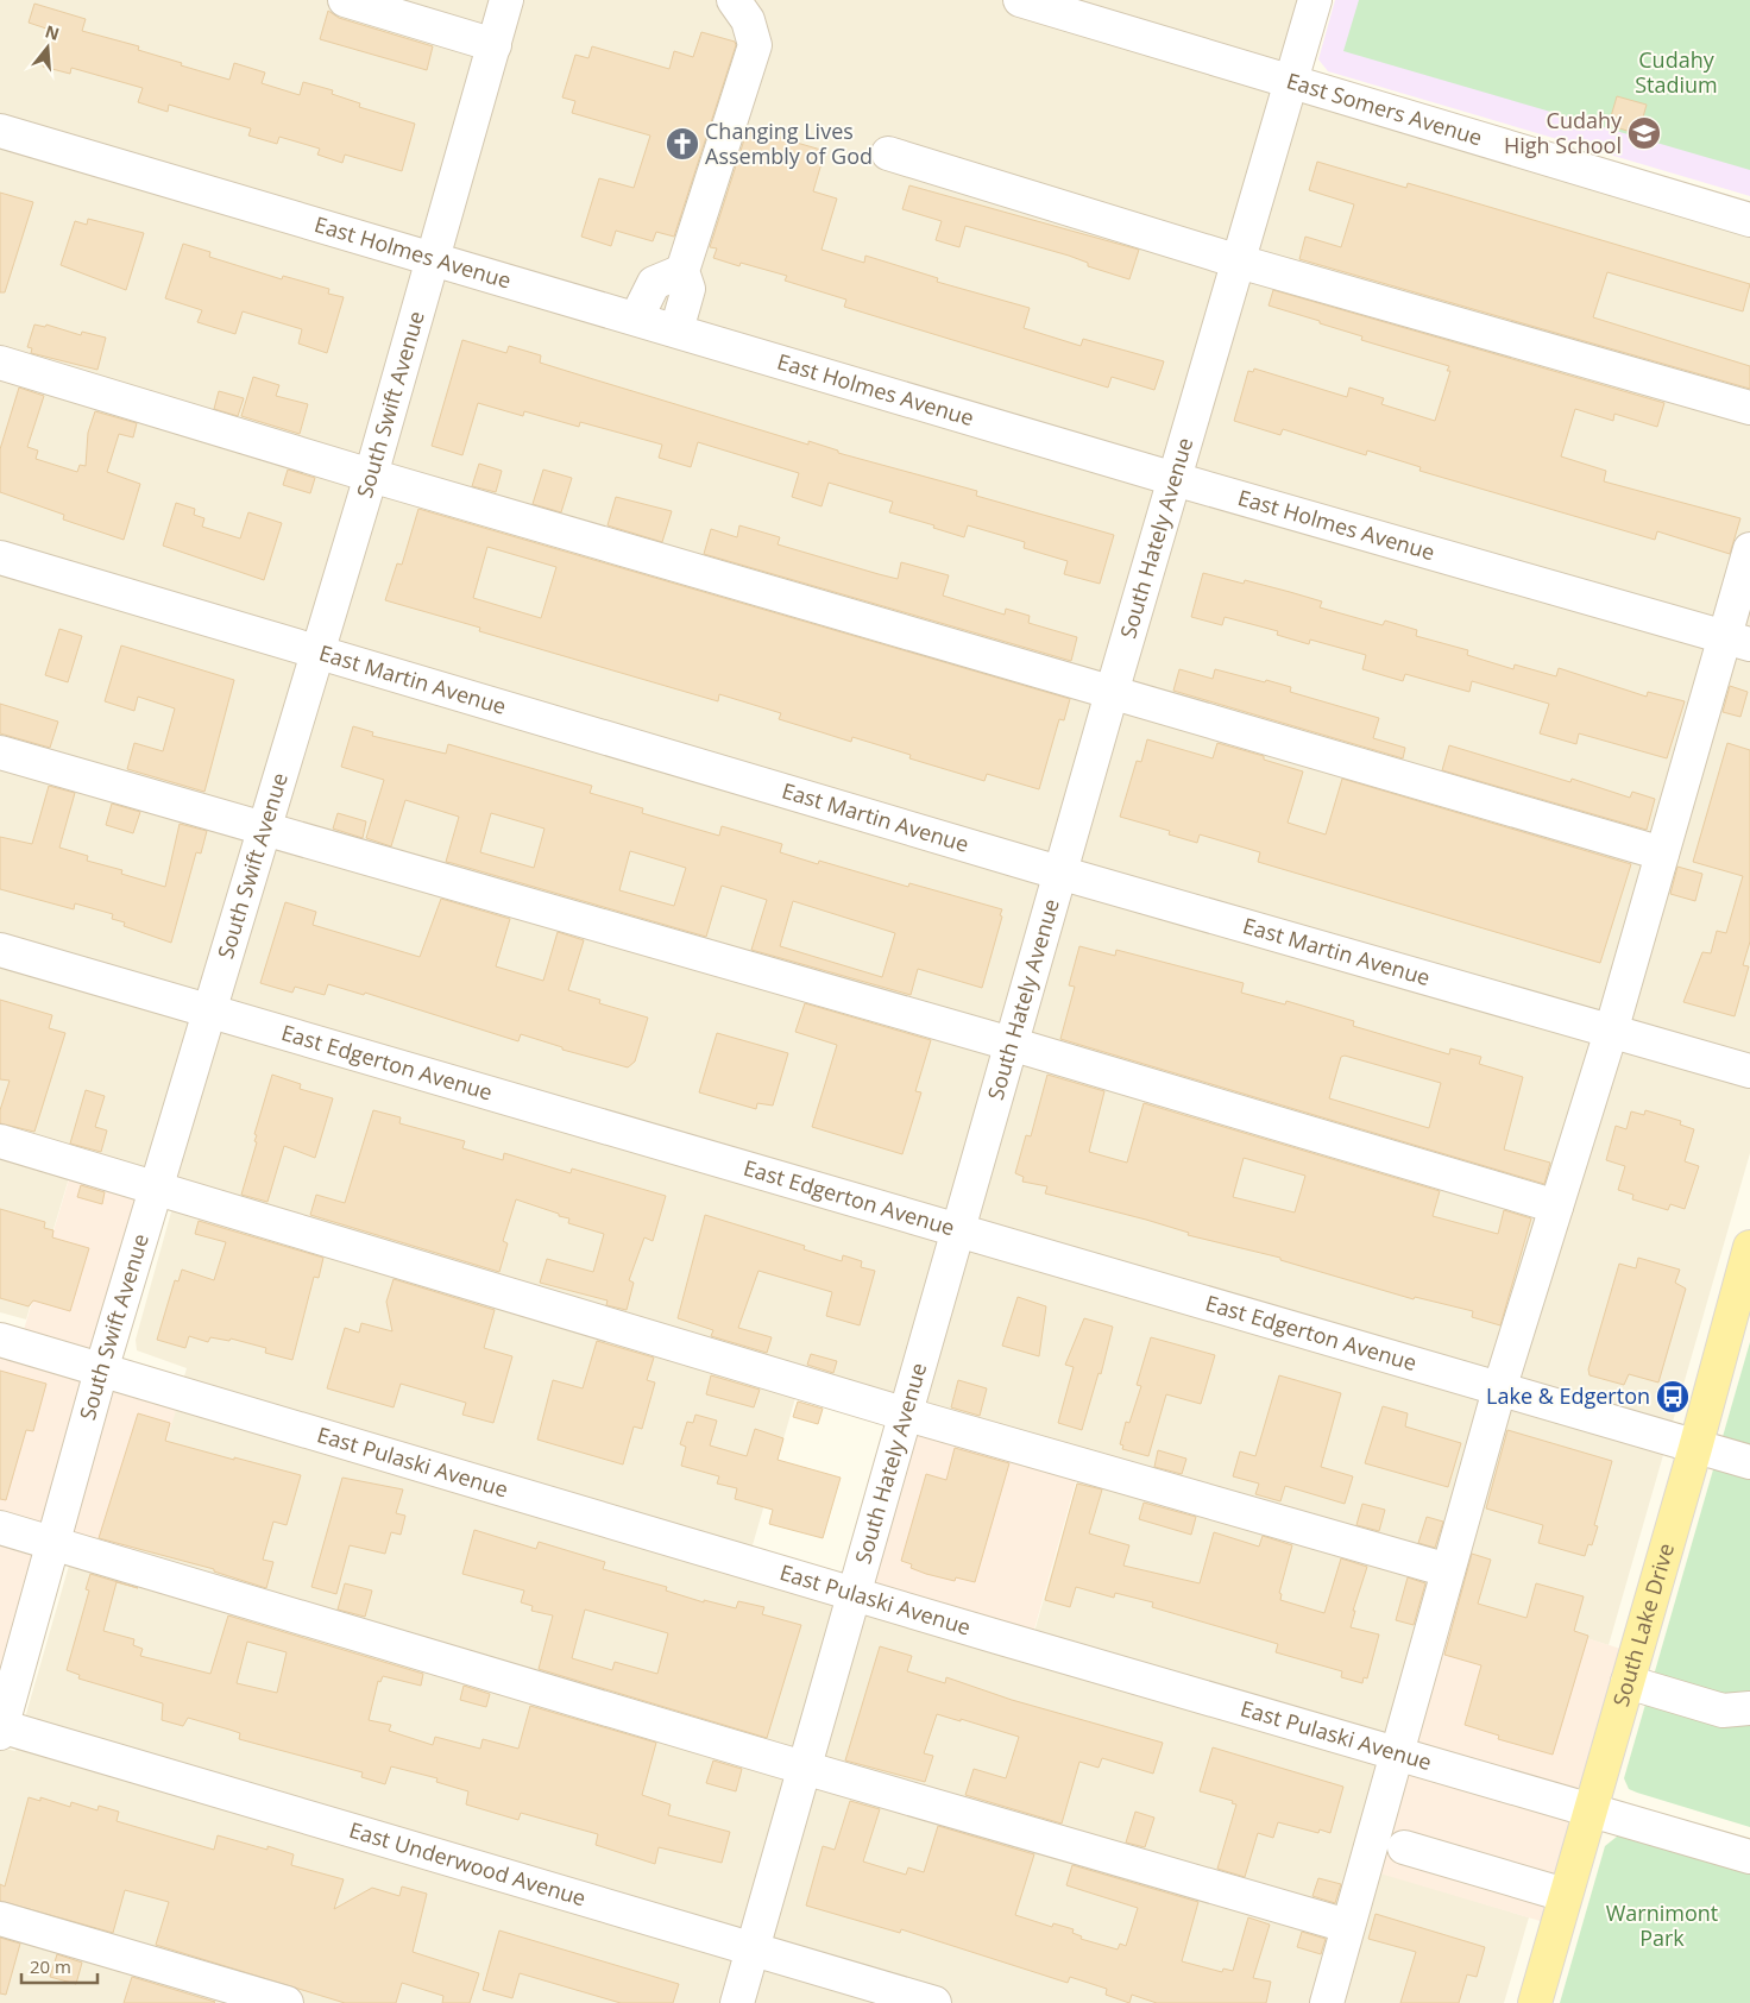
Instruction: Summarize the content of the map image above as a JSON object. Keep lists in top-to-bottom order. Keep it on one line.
{"streets":{"main road":["South Lake Drive"],"street":["East Somers Avenue","East Holmes Avenue","South Swift Avenue","South Hately Avenue","East Martin Avenue","East Edgerton Avenue","East Pulaski Avenue","East Underwood Avenue"]},"crossings":[["East Somers Avenue","South Hately Avenue"],["East Holmes Avenue","South Swift Avenue"],["East Holmes Avenue","South Hately Avenue"],["South Swift Avenue","East Martin Avenue"],["South Swift Avenue","East Edgerton Avenue"],["South Swift Avenue","East Pulaski Avenue"],["South Swift Avenue","East Underwood Avenue"],["South Hately Avenue","East Martin Avenue"],["South Hately Avenue","East Edgerton Avenue"],["South Hately Avenue","East Pulaski Avenue"],["South Hately Avenue","East Underwood Avenue"],["East Edgerton Avenue","South Lake Drive"],["East Pulaski Avenue","South Lake Drive"]],"parks":["Cudahy Stadium","Warnimont Park"],"places":{"school or university":["Cudahy High School"],"church":["Changing Lives Assembly of God"],"bus stop":["Lake & Edgerton"]},"scale_bar":"20 m","north":"top"}
